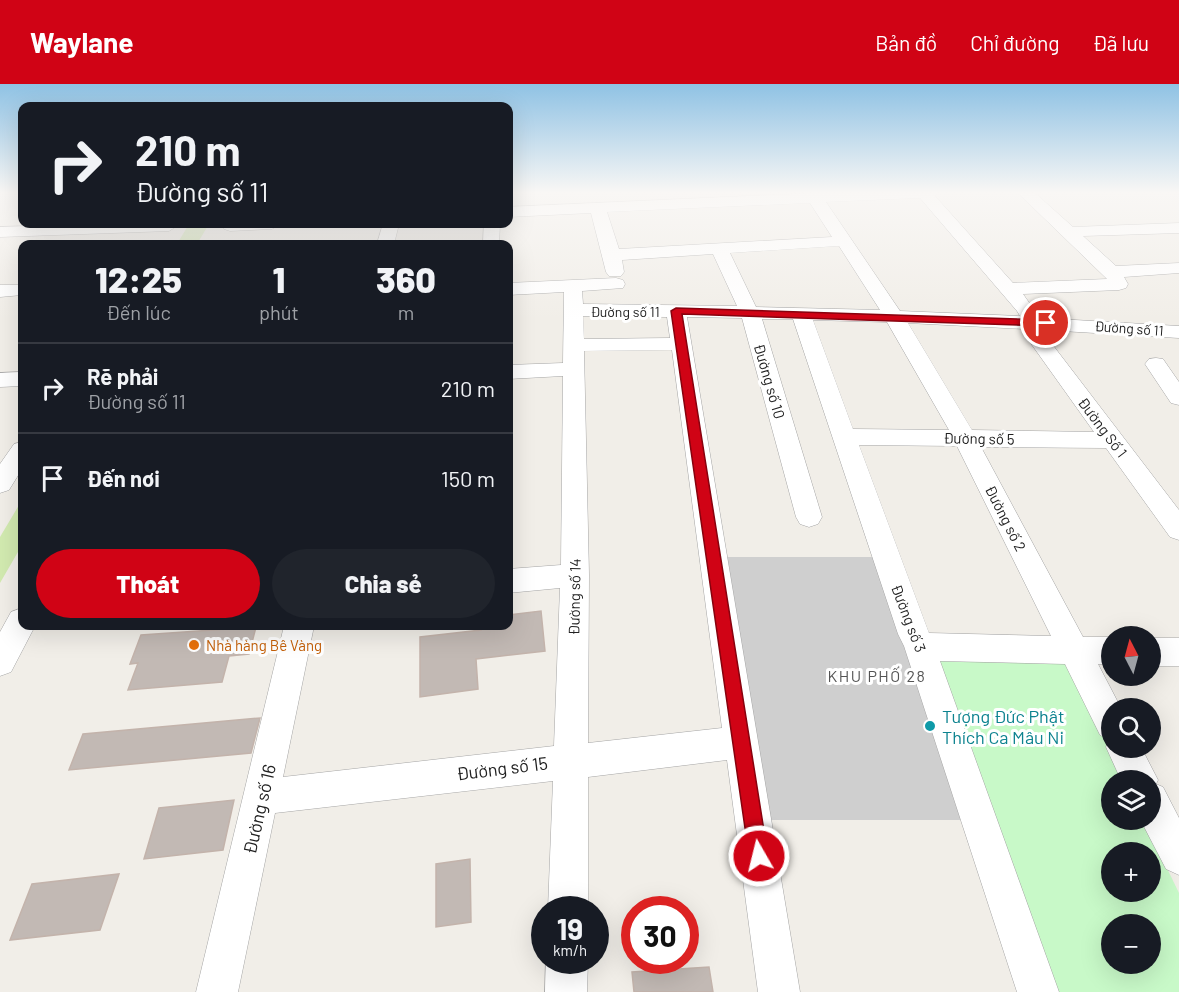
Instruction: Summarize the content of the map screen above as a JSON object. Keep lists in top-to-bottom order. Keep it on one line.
{"streets":{"street":["Đường số 11","Đường số 10","Đường Số 1","Đường số 5","Đường số 2","Đường số 14","Đường số 3","Đường số 15","Đường số 16"]},"crossings":[["Đường số 11","Đường số 10"],["Đường số 11","Đường Số 1"],["Đường số 11","Đường số 2"],["Đường số 11","Đường số 14"],["Đường số 11","Đường số 3"],["Đường Số 1","Đường số 5"],["Đường số 5","Đường số 2"],["Đường số 5","Đường số 3"],["Đường số 14","Đường số 15"],["Đường số 15","Đường số 16"]],"districts":["KHU PHỐ 28"],"places":["Nhà hàng Bê Vàng","Tượng Đức Phật Thích Ca Mâu Ni"],"north":"top","page":{"header":"Waylane","nav":["Bản đồ","Chỉ đường","Đã lưu"],"turn":["210 m","Đường số 11"],"eta":["12:25","Đến lúc","1","phút","360","m"],"list":[{"name":"Rẽ phải","note":"Đường số 11","value":"210 m"},{"name":"Đến nơi","value":"150 m"}],"buttons":["Thoát","Chia sẻ"],"map_buttons":["+","−"],"speed":"19 km/h","limit":"30"}}
